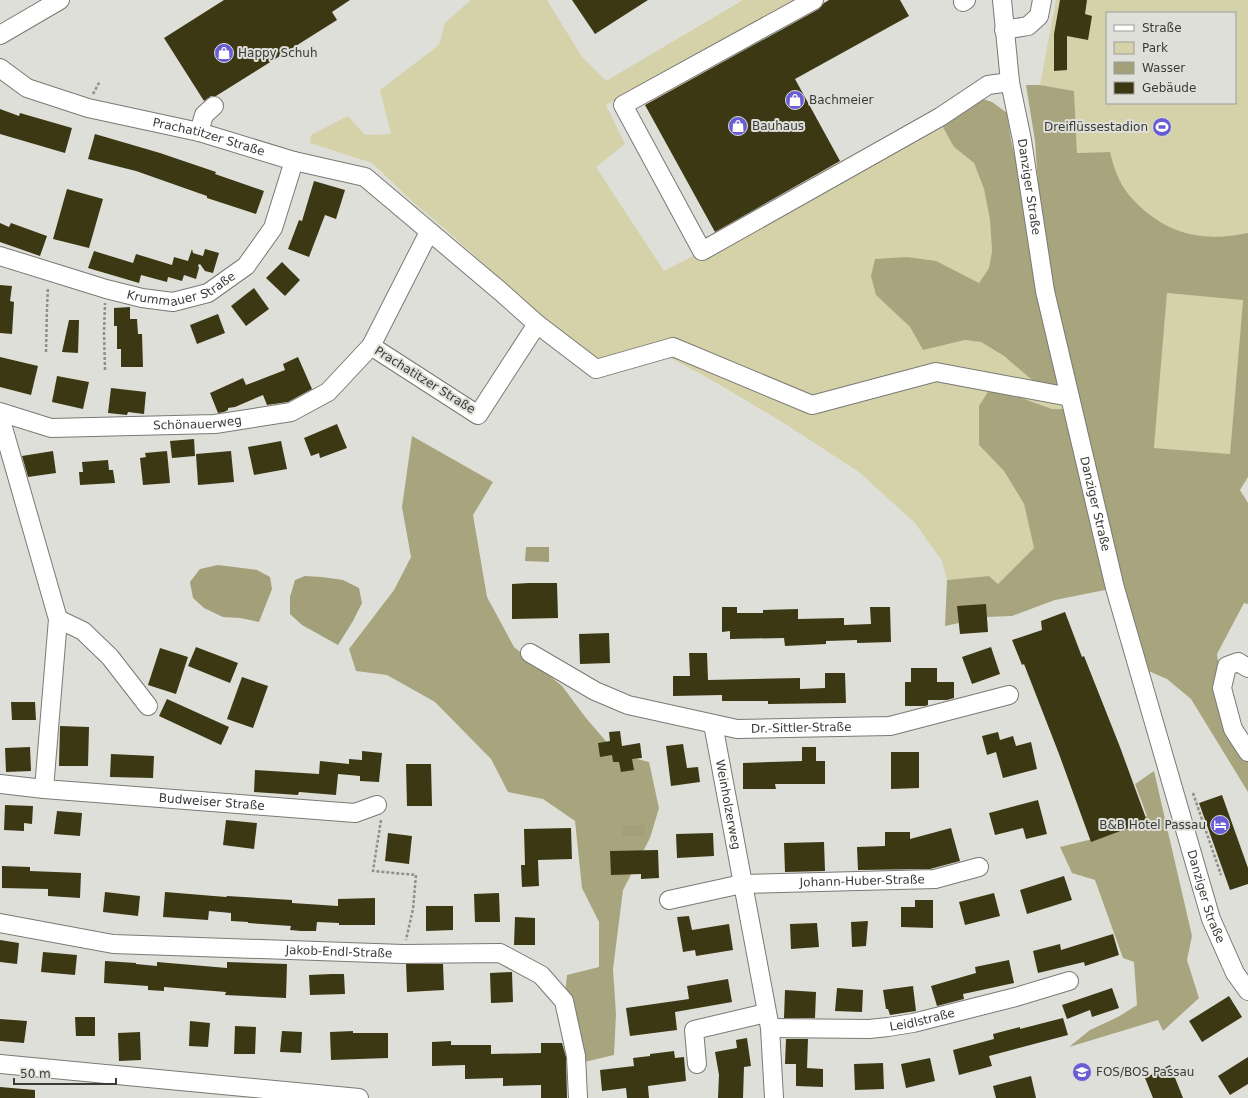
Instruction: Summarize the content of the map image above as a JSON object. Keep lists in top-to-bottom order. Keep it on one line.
{"streets":{"street":["Prachatitzer Straße","Danziger Straße","Krummauer Straße","Schönauerweg","Dr.-Sittler-Straße","Budweiser Straße","Weinholzerweg","Johann-Huber-Straße","Jakob-Endl-Straße","Leidlstraße"]},"crossings":[["Prachatitzer Straße","Krummauer Straße"],["Prachatitzer Straße","Schönauerweg"],["Dr.-Sittler-Straße","Weinholzerweg"],["Weinholzerweg","Johann-Huber-Straße"],["Weinholzerweg","Leidlstraße"]],"places":{"shop":["Happy Schuh","Bachmeier","Bauhaus"],"sports":["Dreiflüssestadion"],"hotel":["B&B Hotel Passau"],"school or university":["FOS/BOS Passau"]},"legend":["Straße","Park","Wasser","Gebäude"],"scale_bar":"50 m"}
